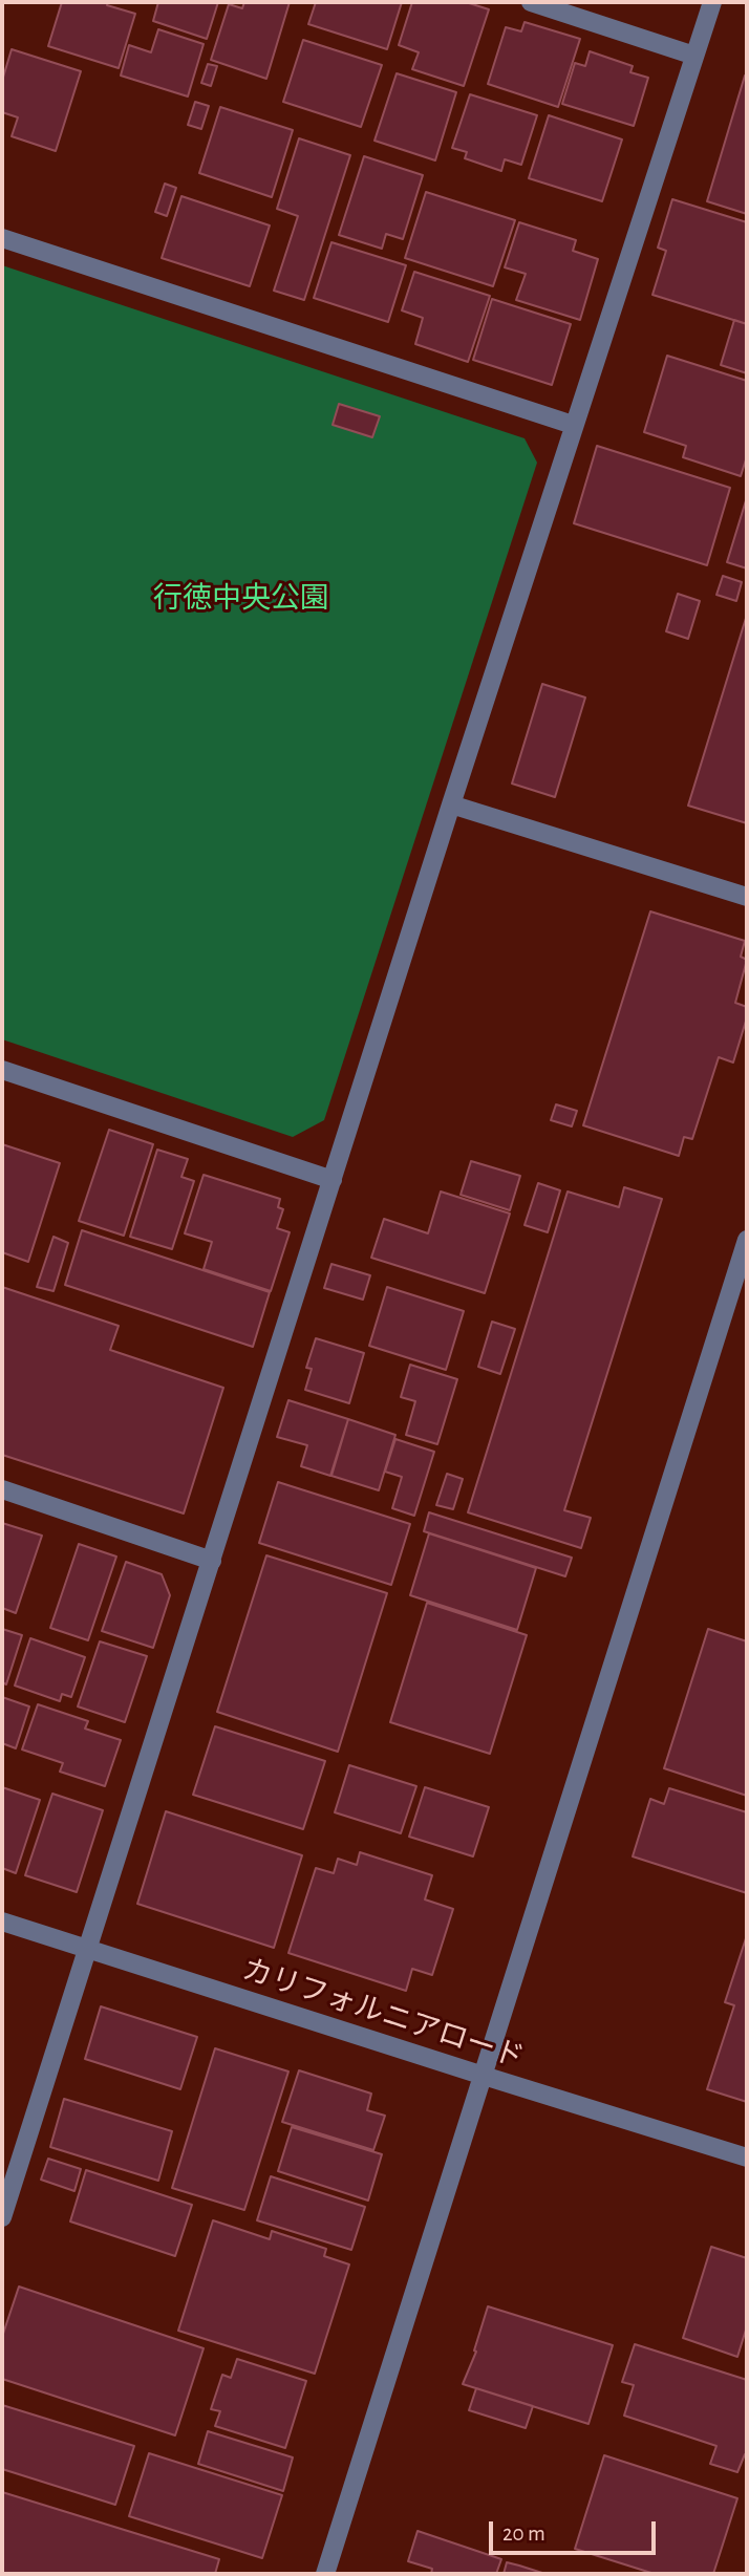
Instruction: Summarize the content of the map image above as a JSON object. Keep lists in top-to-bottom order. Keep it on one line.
{"streets":{"street":["カリフォルニアロード"]},"parks":["行徳中央公園"],"scale_bar":"20 m"}
